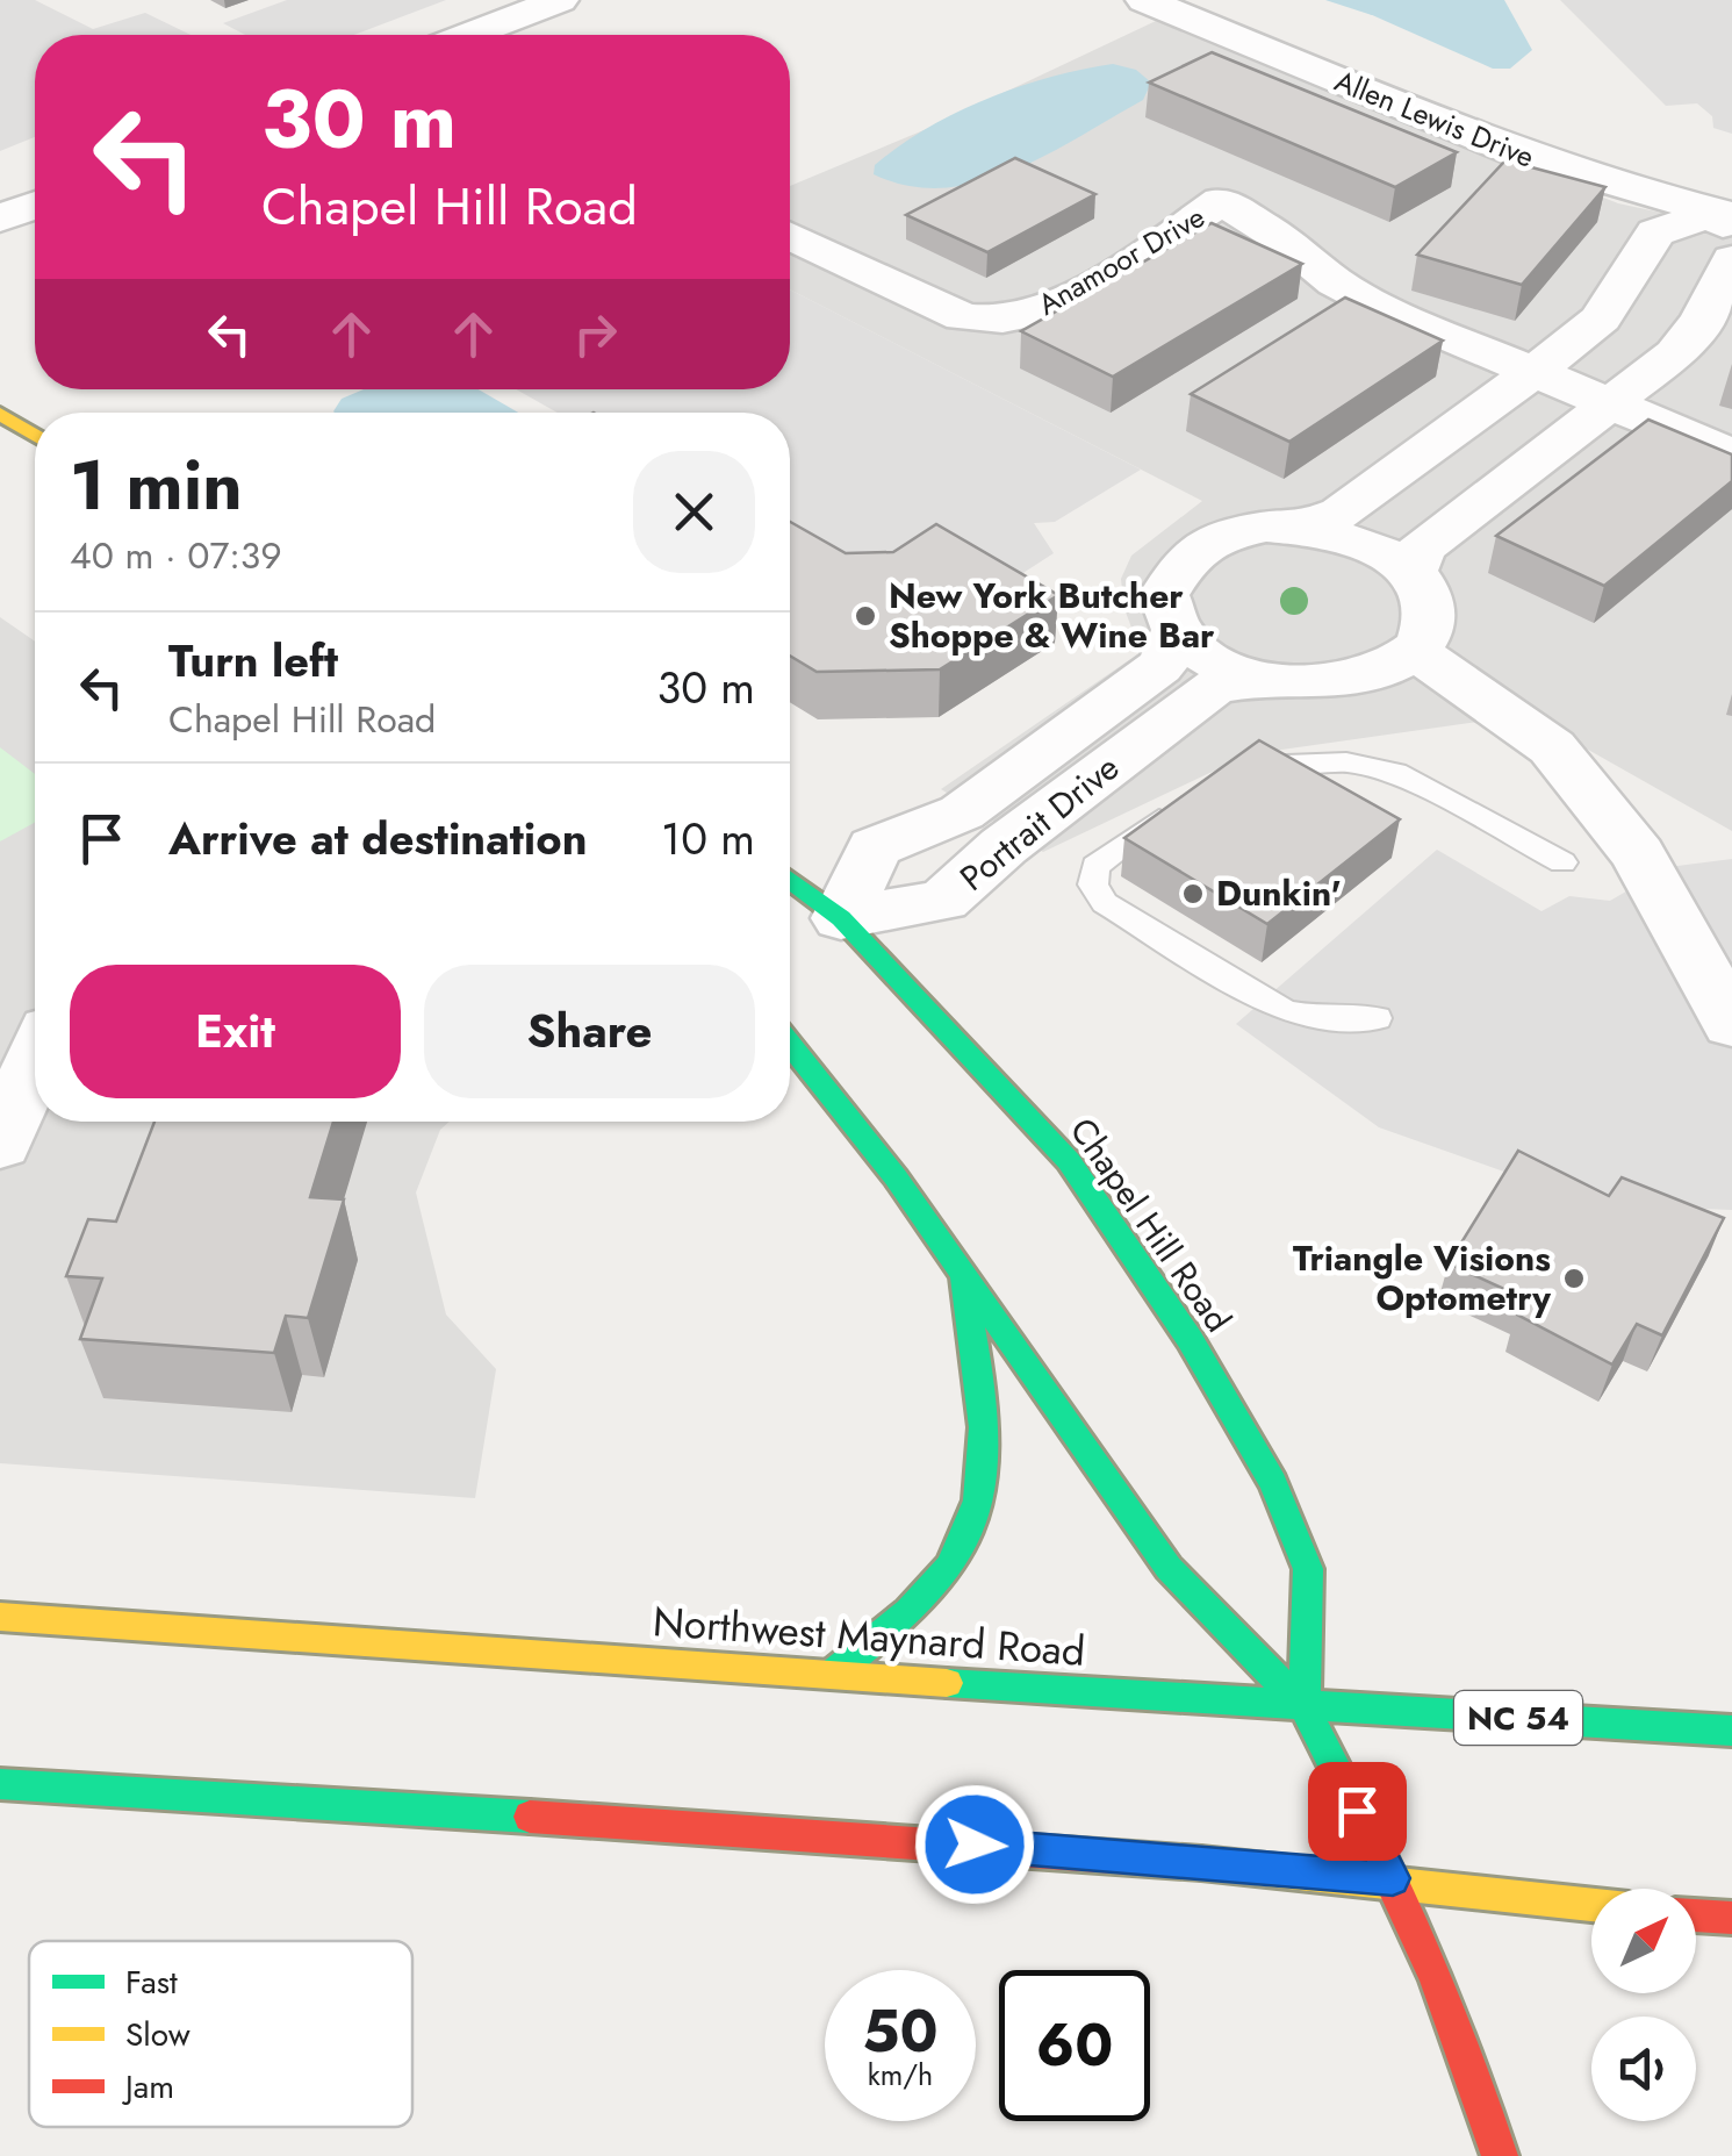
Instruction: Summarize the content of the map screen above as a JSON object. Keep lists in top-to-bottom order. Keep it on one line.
{"streets":{"main road":["Chapel Hill Road","Northwest Maynard Road","NC 54"],"street":["Allen Lewis Drive","Anamoor Drive","Portrait Drive"]},"crossings":[["Portrait Drive","Chapel Hill Road"],["Chapel Hill Road","Northwest Maynard Road"]],"places":["New York Butcher Shoppe & Wine Bar","Dunkin'","Triangle Visions Optometry"],"legend":["Fast","Slow","Jam"],"north":"top right","page":{"turn":["30 m","Chapel Hill Road"],"heading":["1 min","40 m · 07:39"],"list":[{"name":"Turn left","note":"Chapel Hill Road","value":"30 m"},{"name":"Arrive at destination","value":"10 m"}],"buttons":["Exit","Share"],"speed":"50 km/h","limit":"60"}}
